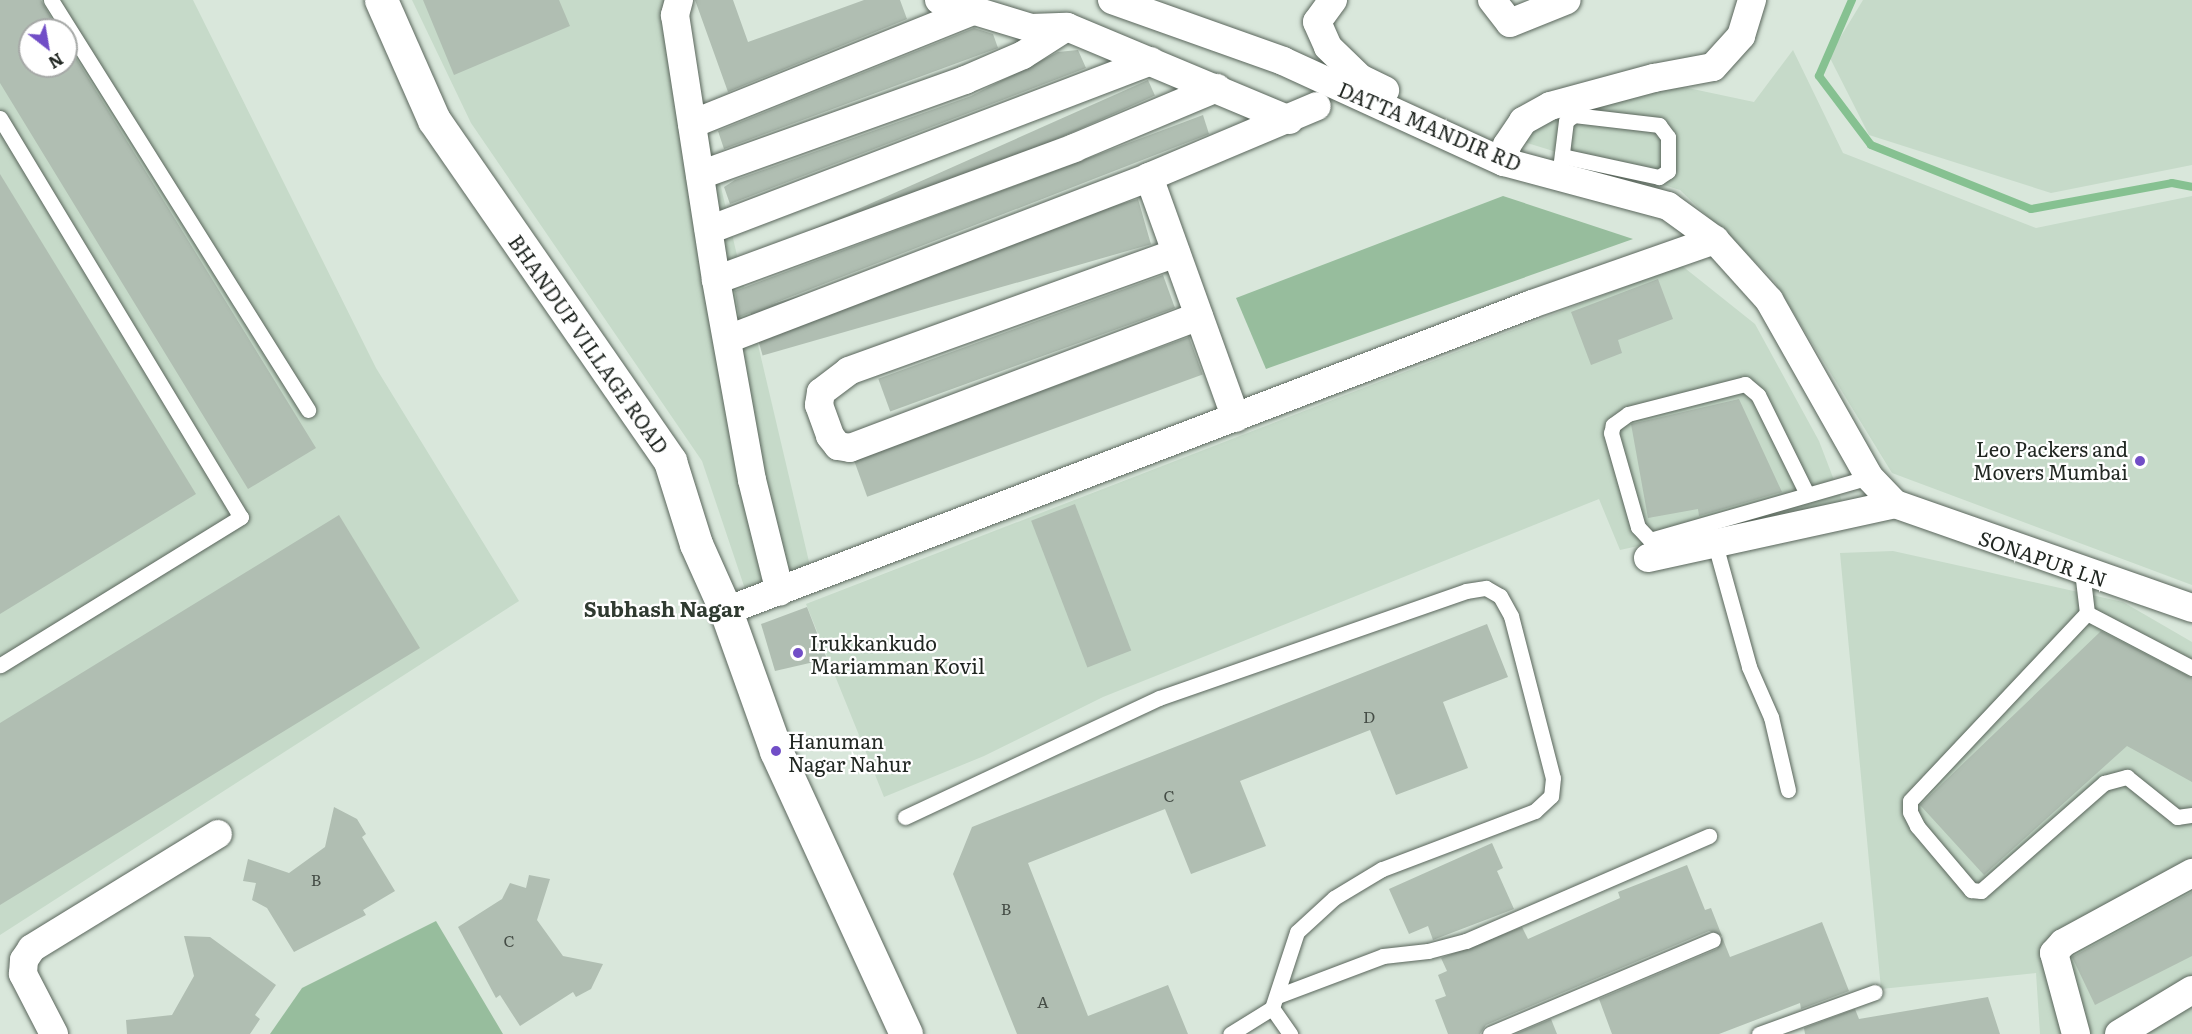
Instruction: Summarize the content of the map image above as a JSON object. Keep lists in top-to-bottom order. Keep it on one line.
{"streets":{"street":["DATTA MANDIR RD","BHANDUP VILLAGE ROAD","SONAPUR LN"]},"crossings":[["DATTA MANDIR RD","SONAPUR LN"]],"districts":["Subhash Nagar"],"places":["Leo Packers and Movers Mumbai","Irukkankudo Mariamman Kovil","Hanuman Nagar Nahur"],"house_numbers":["D","C","B","B","C","A"],"north":"bottom right"}
